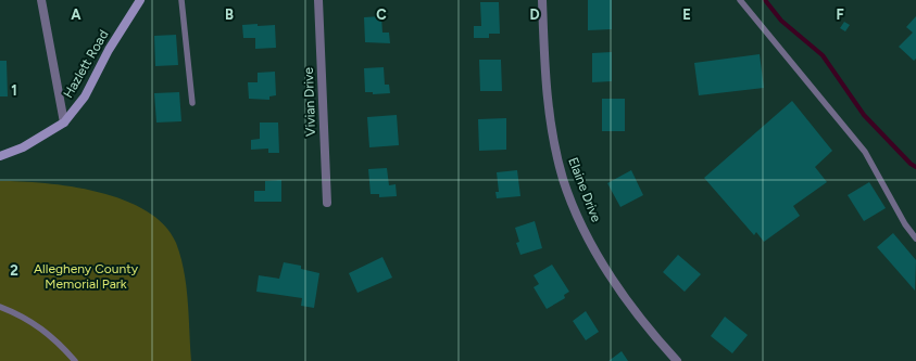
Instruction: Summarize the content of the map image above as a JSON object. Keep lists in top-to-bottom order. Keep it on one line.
{"streets":{"street":["Hazlett Road","Vivian Drive","Elaine Drive"]},"parks":["Allegheny County Memorial Park"],"grid":{"columns":["A","B","C","D","E","F"],"rows":["1","2"]}}
